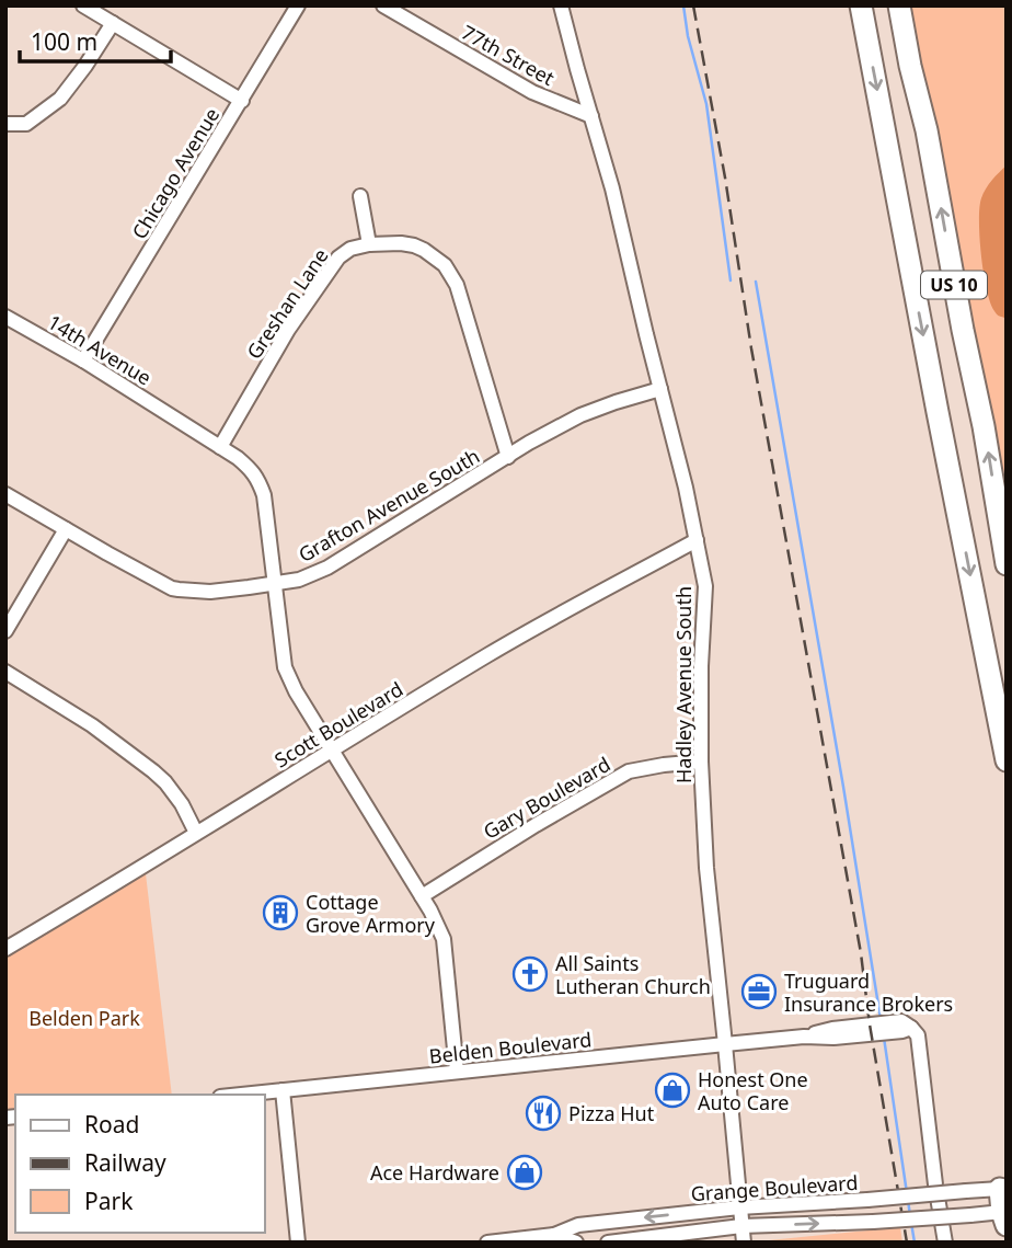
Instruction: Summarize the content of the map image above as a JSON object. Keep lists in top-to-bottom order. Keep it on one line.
{"streets":{"highway":["US 10"],"street":["77th Street","Chicago Avenue","Greshan Lane","14th Avenue","Grafton Avenue South","Hadley Avenue South","Scott Boulevard","Gary Boulevard","Belden Boulevard","Grange Boulevard"]},"crossings":[["77th Street","Hadley Avenue South"],["Chicago Avenue","14th Avenue"],["Greshan Lane","14th Avenue"],["Greshan Lane","Grafton Avenue South"],["14th Avenue","Grafton Avenue South"],["14th Avenue","Scott Boulevard"],["14th Avenue","Gary Boulevard"],["14th Avenue","Belden Boulevard"],["Grafton Avenue South","Hadley Avenue South"],["Hadley Avenue South","Scott Boulevard"],["Hadley Avenue South","Gary Boulevard"],["Hadley Avenue South","Belden Boulevard"],["Hadley Avenue South","Grange Boulevard"]],"parks":["Belden Park"],"places":{"building":["Cottage Grove Armory"],"church":["All Saints Lutheran Church"],"office":["Truguard Insurance Brokers"],"shop":["Honest One Auto Care","Ace Hardware"],"restaurant":["Pizza Hut"]},"legend":["Road","Railway","Park"],"scale_bar":"100 m"}
